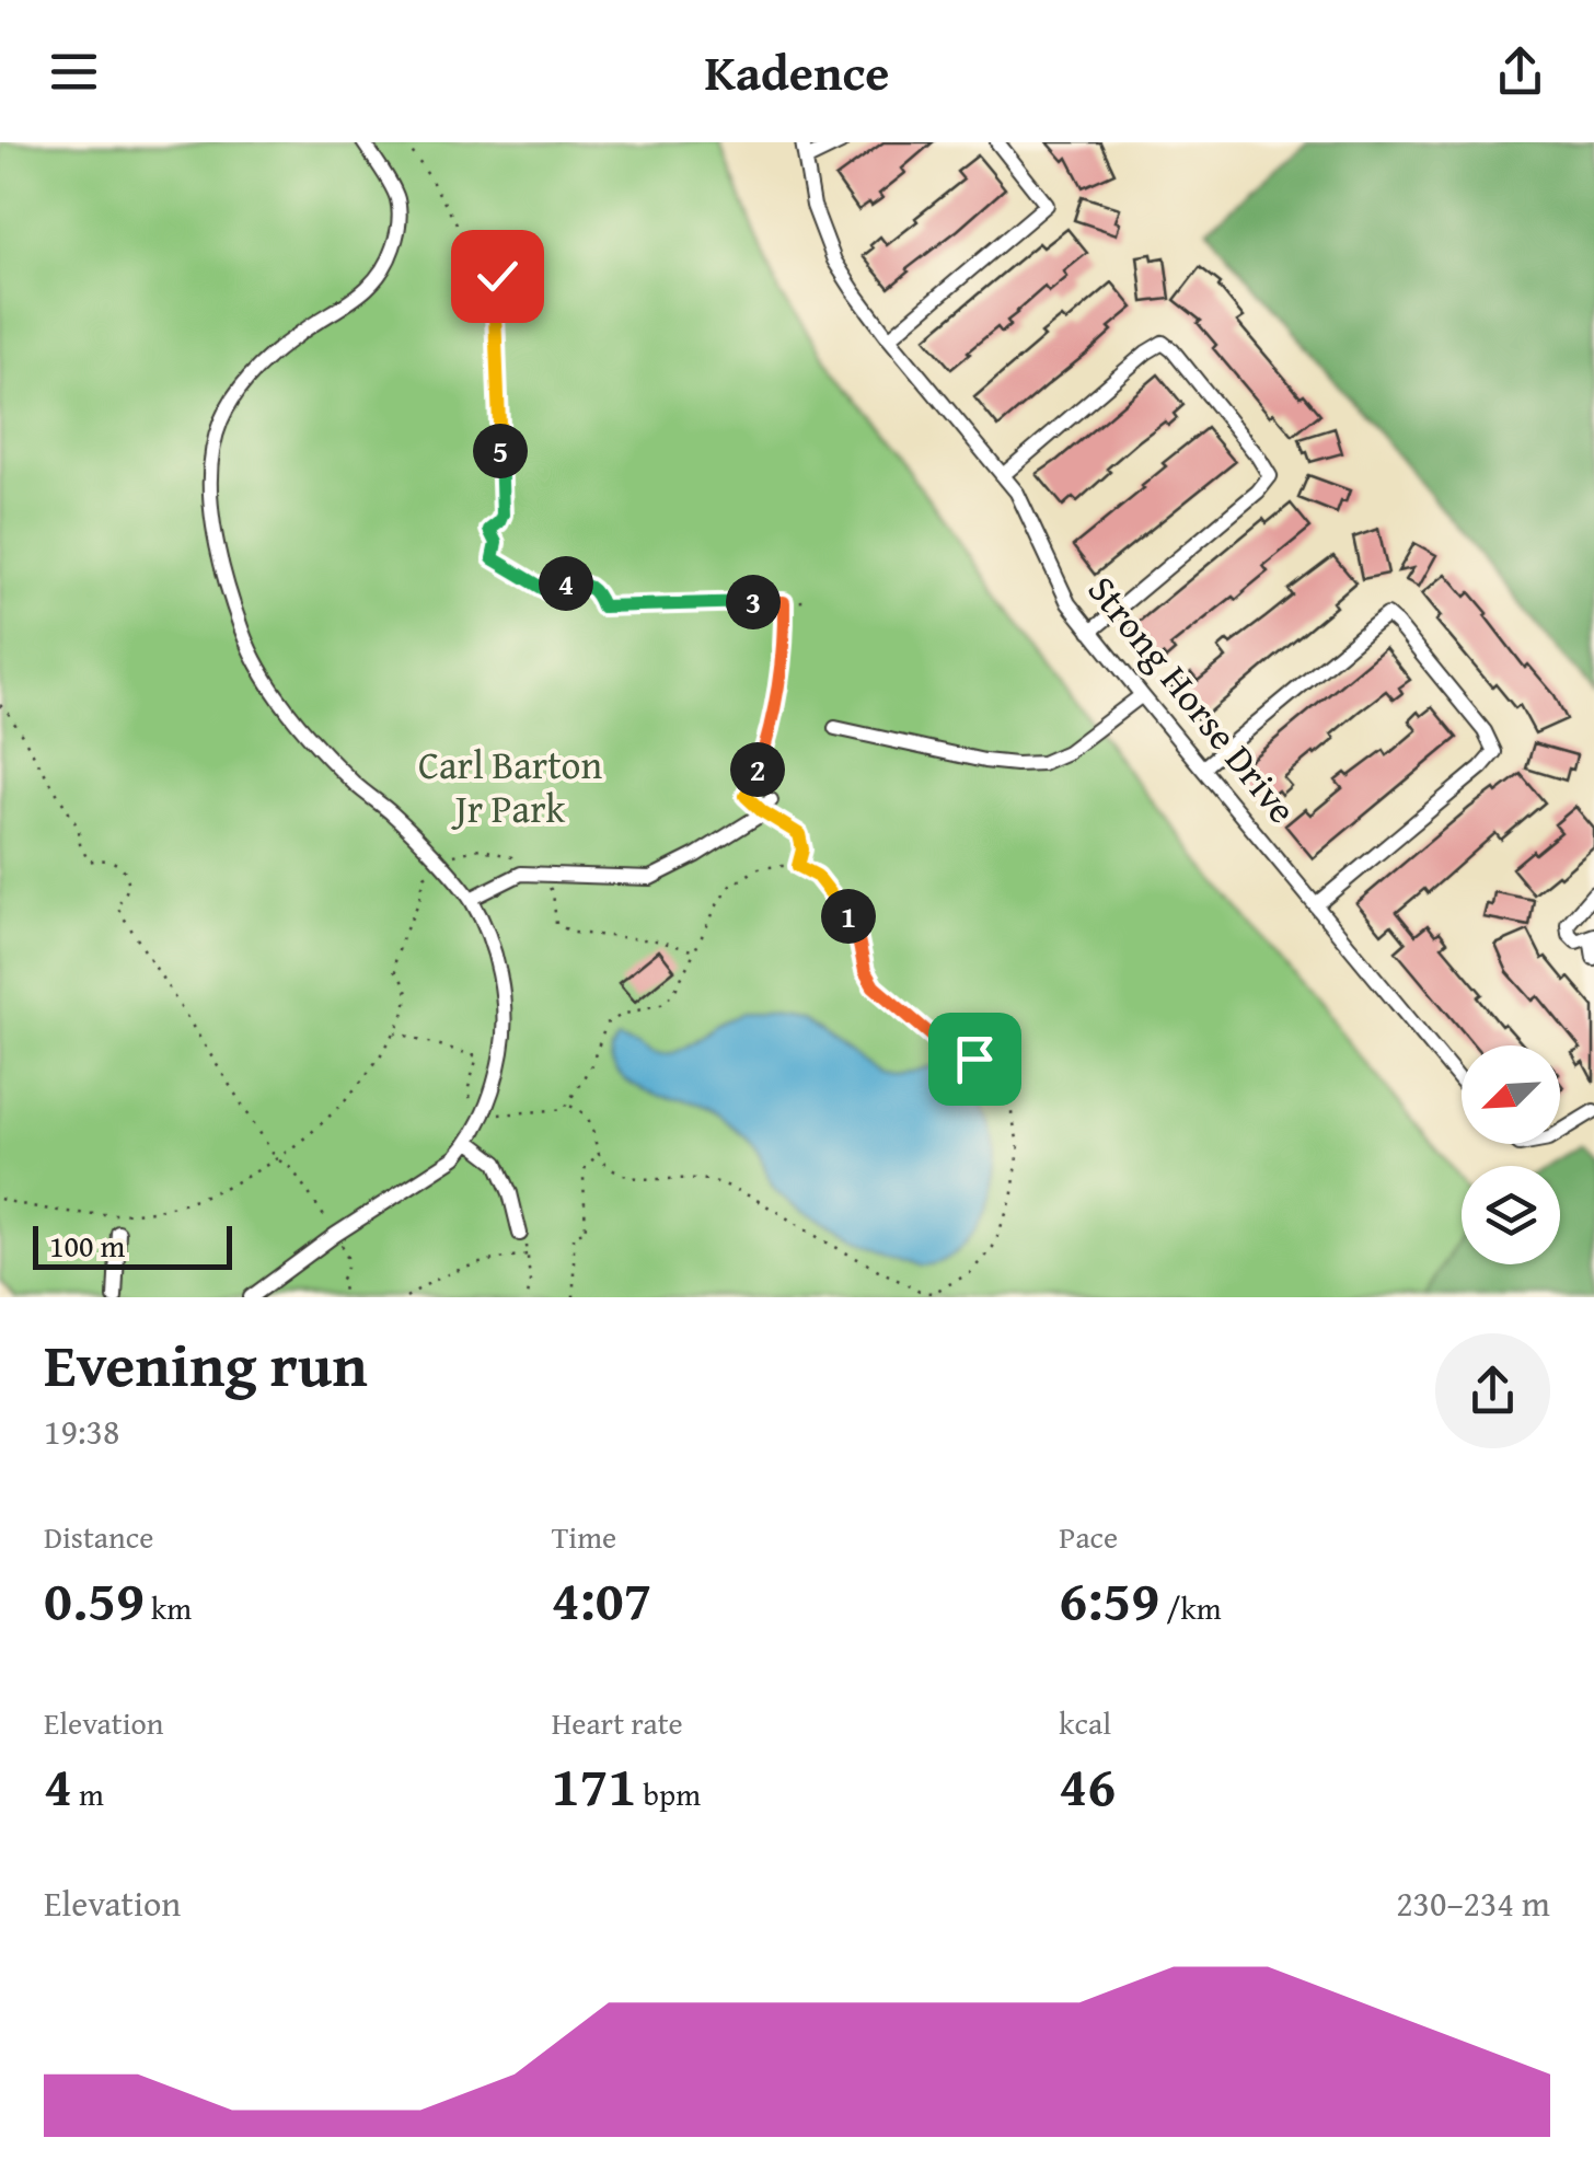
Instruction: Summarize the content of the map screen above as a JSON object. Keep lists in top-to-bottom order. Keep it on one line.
{"streets":{"street":["Strong Horse Drive"]},"parks":["Carl Barton Jr Park"],"scale_bar":"100 m","north":"bottom left","page":{"header":"Kadence","pins":["5","4","3","2","1"],"scale":"100 m","heading":["Evening run","19:38"],"stats":[["Distance","0.59 km"],["Time","4:07"],["Pace","6:59 /km"],["Elevation","4 m"],["Heart rate","171 bpm"],["kcal","46"]],"chart":["Elevation","230–234 m"]}}
